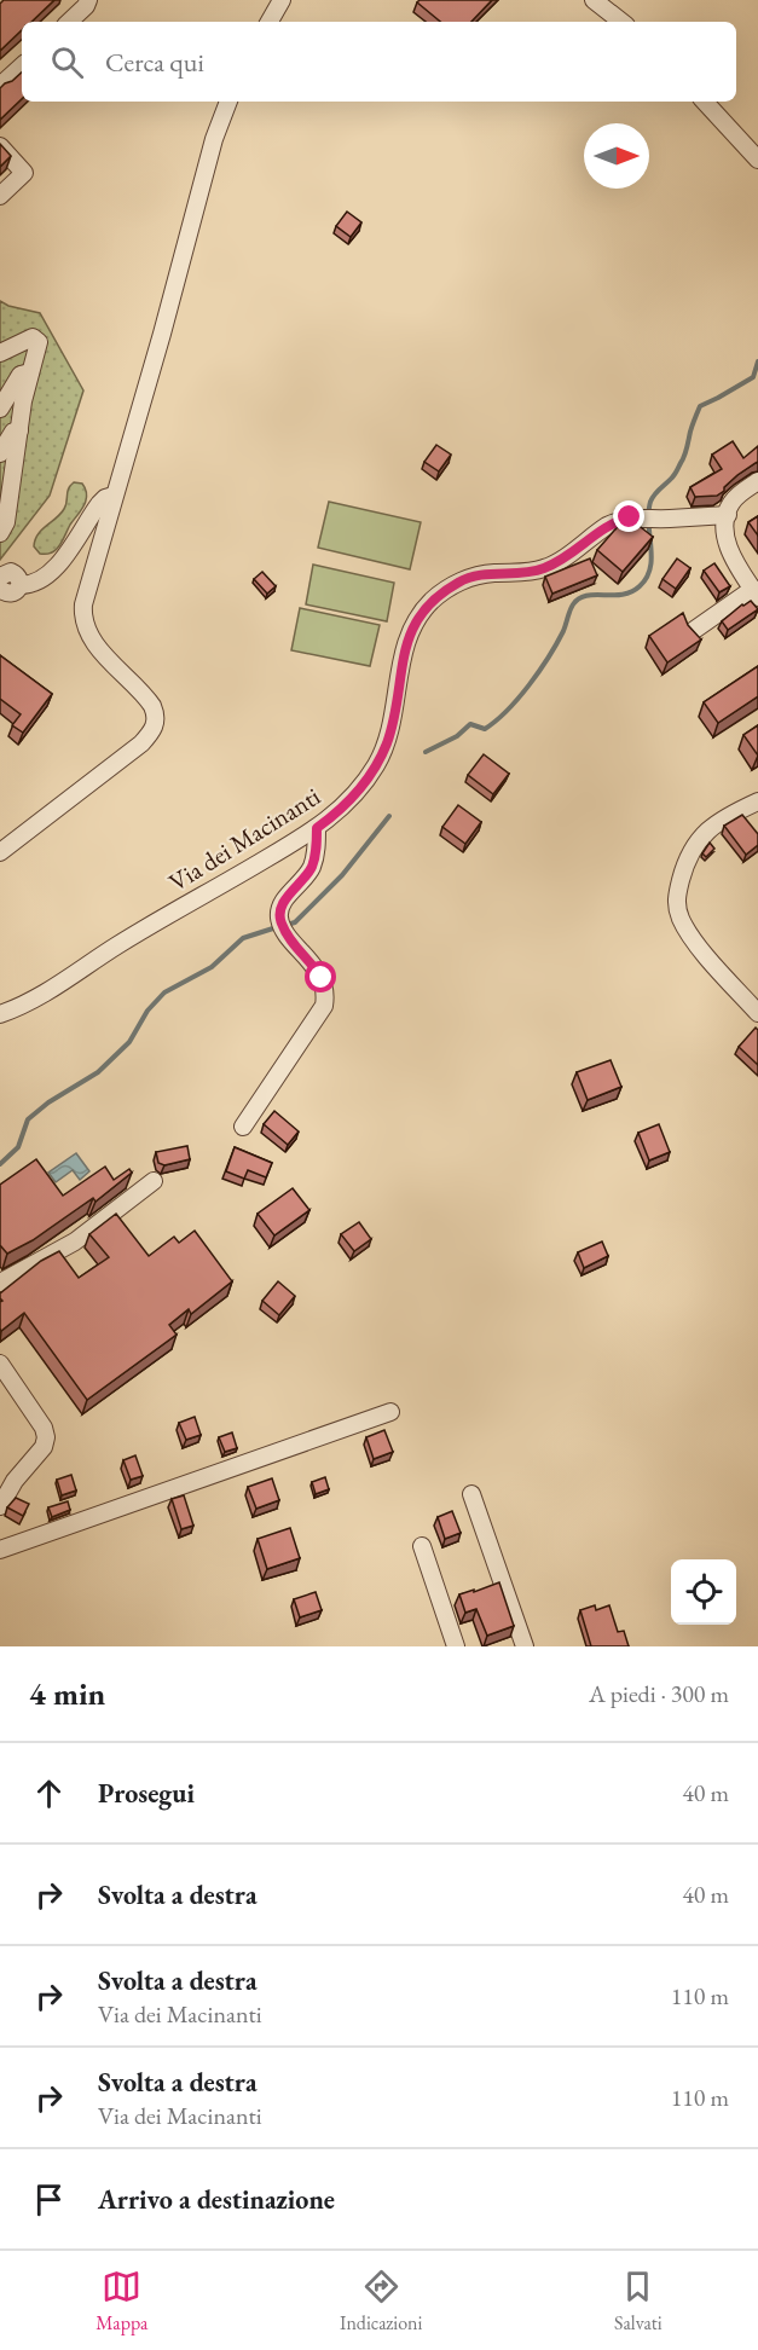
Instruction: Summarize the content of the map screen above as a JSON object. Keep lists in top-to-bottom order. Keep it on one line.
{"streets":{"street":["Via dei Macinanti"]},"north":"right","page":{"search":"Cerca qui","heading":["4 min","A piedi · 300 m"],"list":[["Prosegui","40 m"],["Svolta a destra","40 m"],["Svolta a destra","Via dei Macinanti","110 m"],["Svolta a destra","Via dei Macinanti","110 m"],"Arrivo a destinazione"],"nav":["Mappa","Indicazioni","Salvati"]}}
